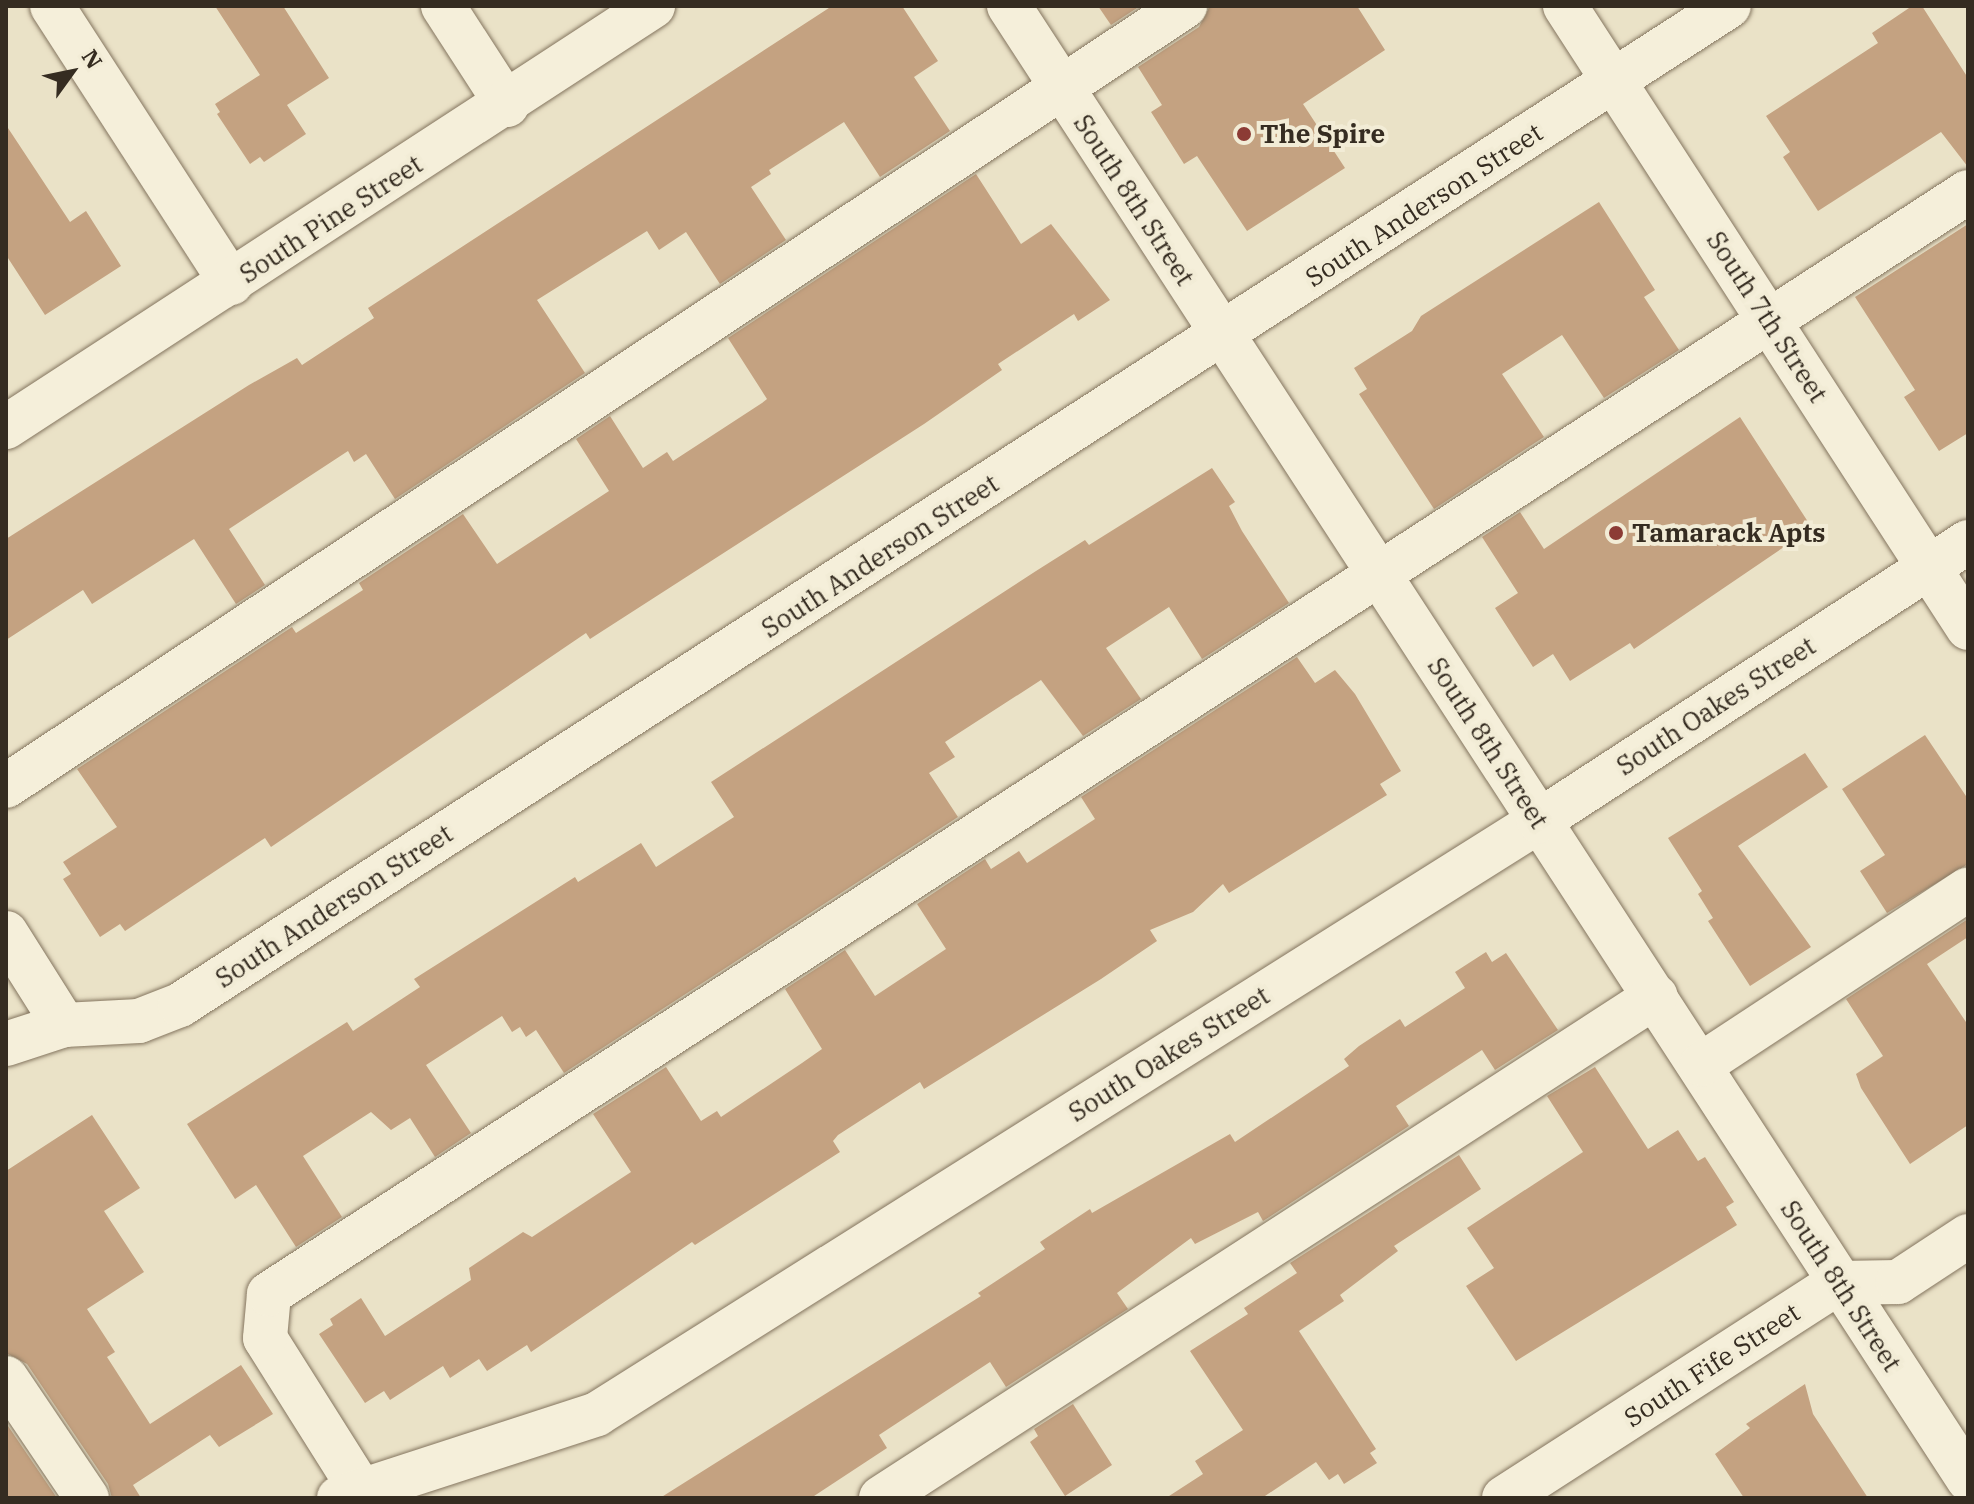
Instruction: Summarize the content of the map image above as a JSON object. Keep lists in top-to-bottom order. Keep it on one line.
{"streets":{"street":["South 8th Street","South Anderson Street","South Pine Street","South 7th Street","South Oakes Street","South Fife Street"]},"crossings":[["South 8th Street","South Anderson Street"],["South 8th Street","South Oakes Street"],["South 8th Street","South Fife Street"],["South Anderson Street","South 7th Street"],["South 7th Street","South Oakes Street"]],"places":["The Spire","Tamarack Apts"],"north":"top right"}
